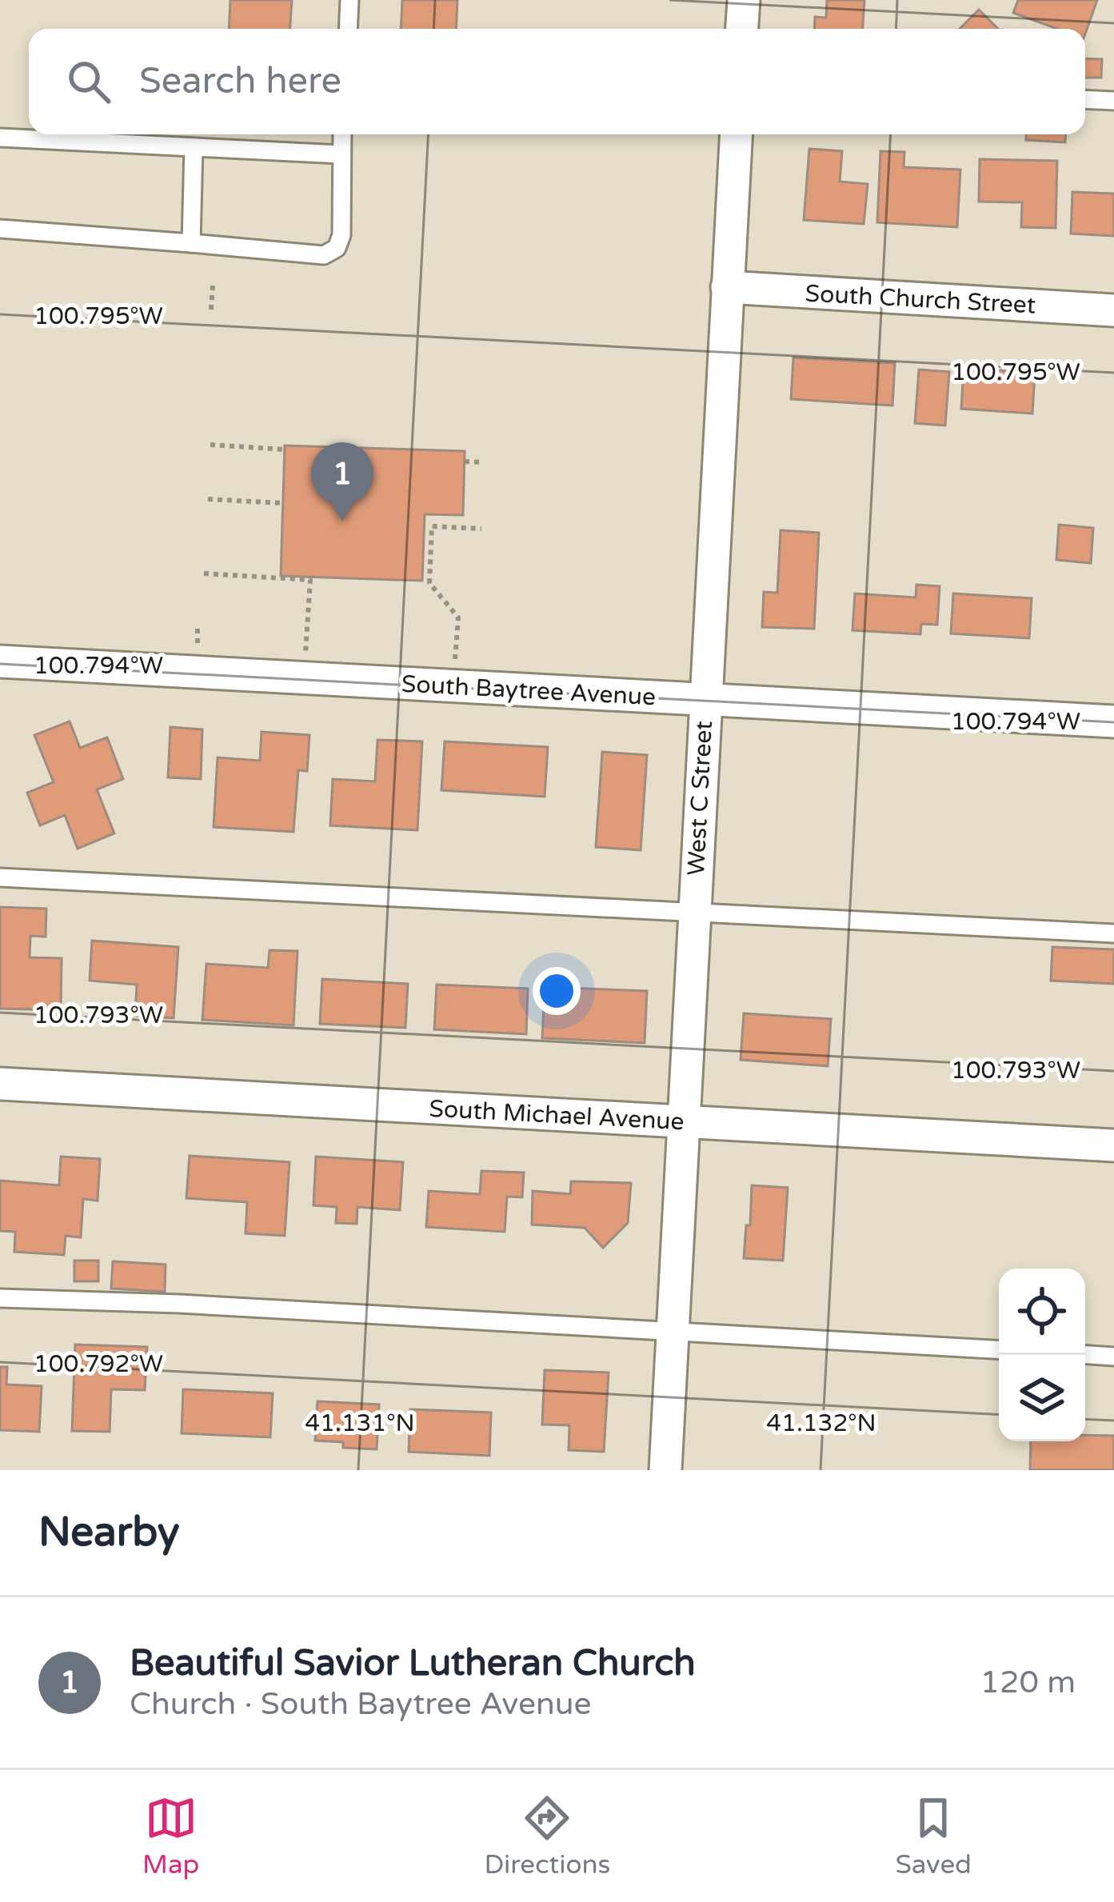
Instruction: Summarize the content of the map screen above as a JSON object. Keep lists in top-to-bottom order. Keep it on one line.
{"streets":{"street":["South Church Street","South Baytree Avenue","West C Street","South Michael Avenue"]},"crossings":[["South Church Street","West C Street"],["South Baytree Avenue","West C Street"],["West C Street","South Michael Avenue"]],"page":{"search":"Search here","pins":"1","heading":"Nearby","list":[{"mark":"1","name":"Beautiful Savior Lutheran Church","note":"Church · South Baytree Avenue","value":"120 m"}],"nav":["Map","Directions","Saved"]},"coordinates":["100.795°W","100.794°W","100.793°W","100.792°W","41.131°N","41.132°N"]}
